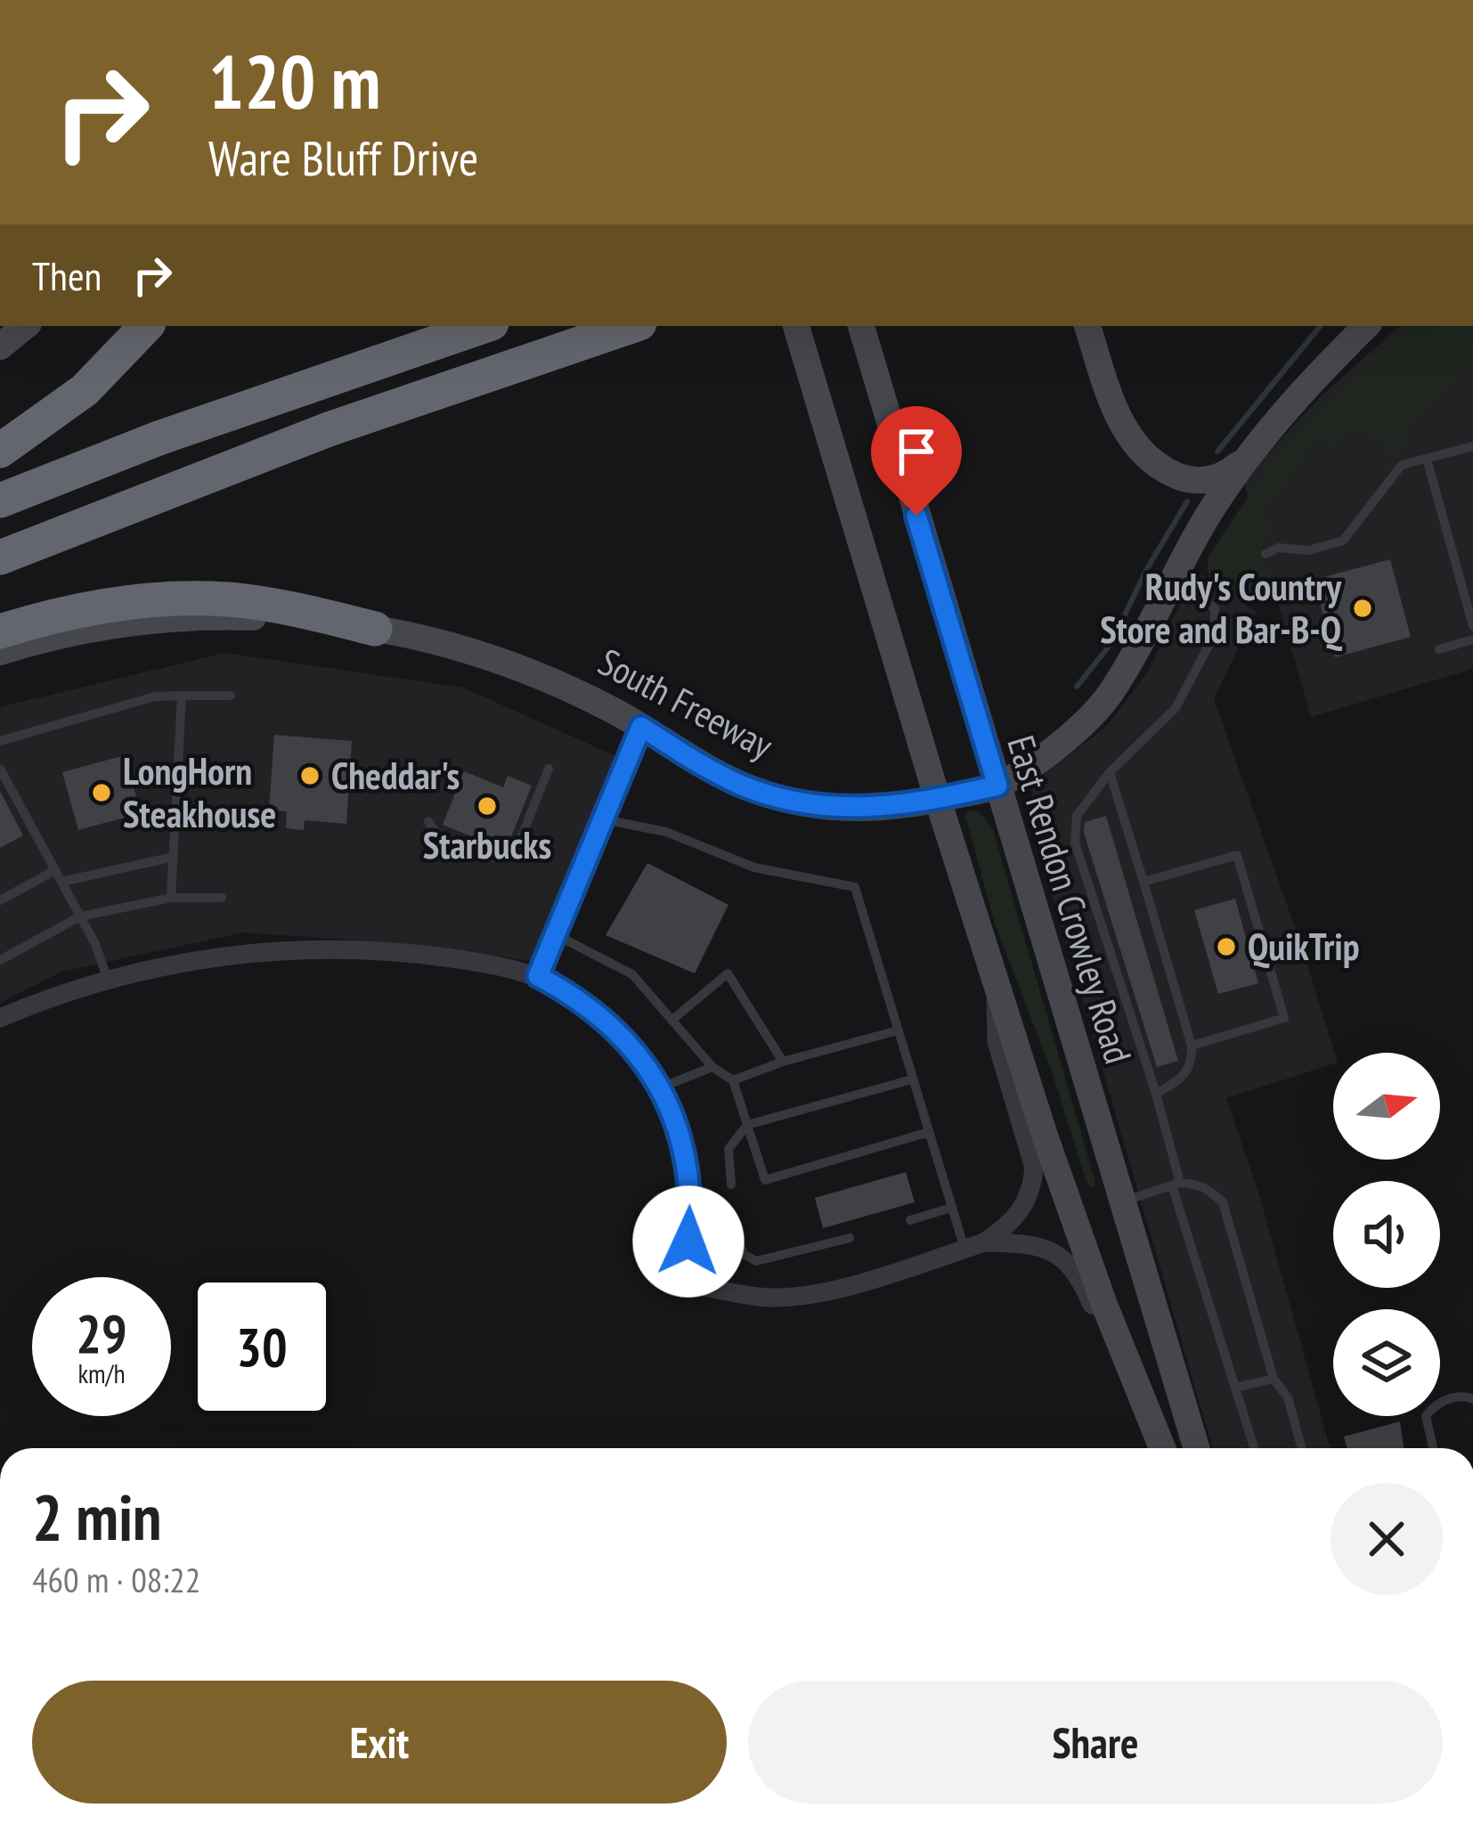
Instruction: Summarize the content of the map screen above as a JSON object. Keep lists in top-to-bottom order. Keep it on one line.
{"streets":{"main road":["South Freeway","East Rendon Crowley Road"]},"crossings":[["South Freeway","East Rendon Crowley Road"]],"places":["Rudy's Country Store and Bar-B-Q","Cheddar's","LongHorn Steakhouse","Starbucks","QuikTrip"],"north":"right","page":{"turn":["120 m","Ware Bluff Drive"],"then":"Then","speed":"29 km/h","limit":"30","heading":["2 min","460 m · 08:22"],"buttons":["Exit","Share"]}}
